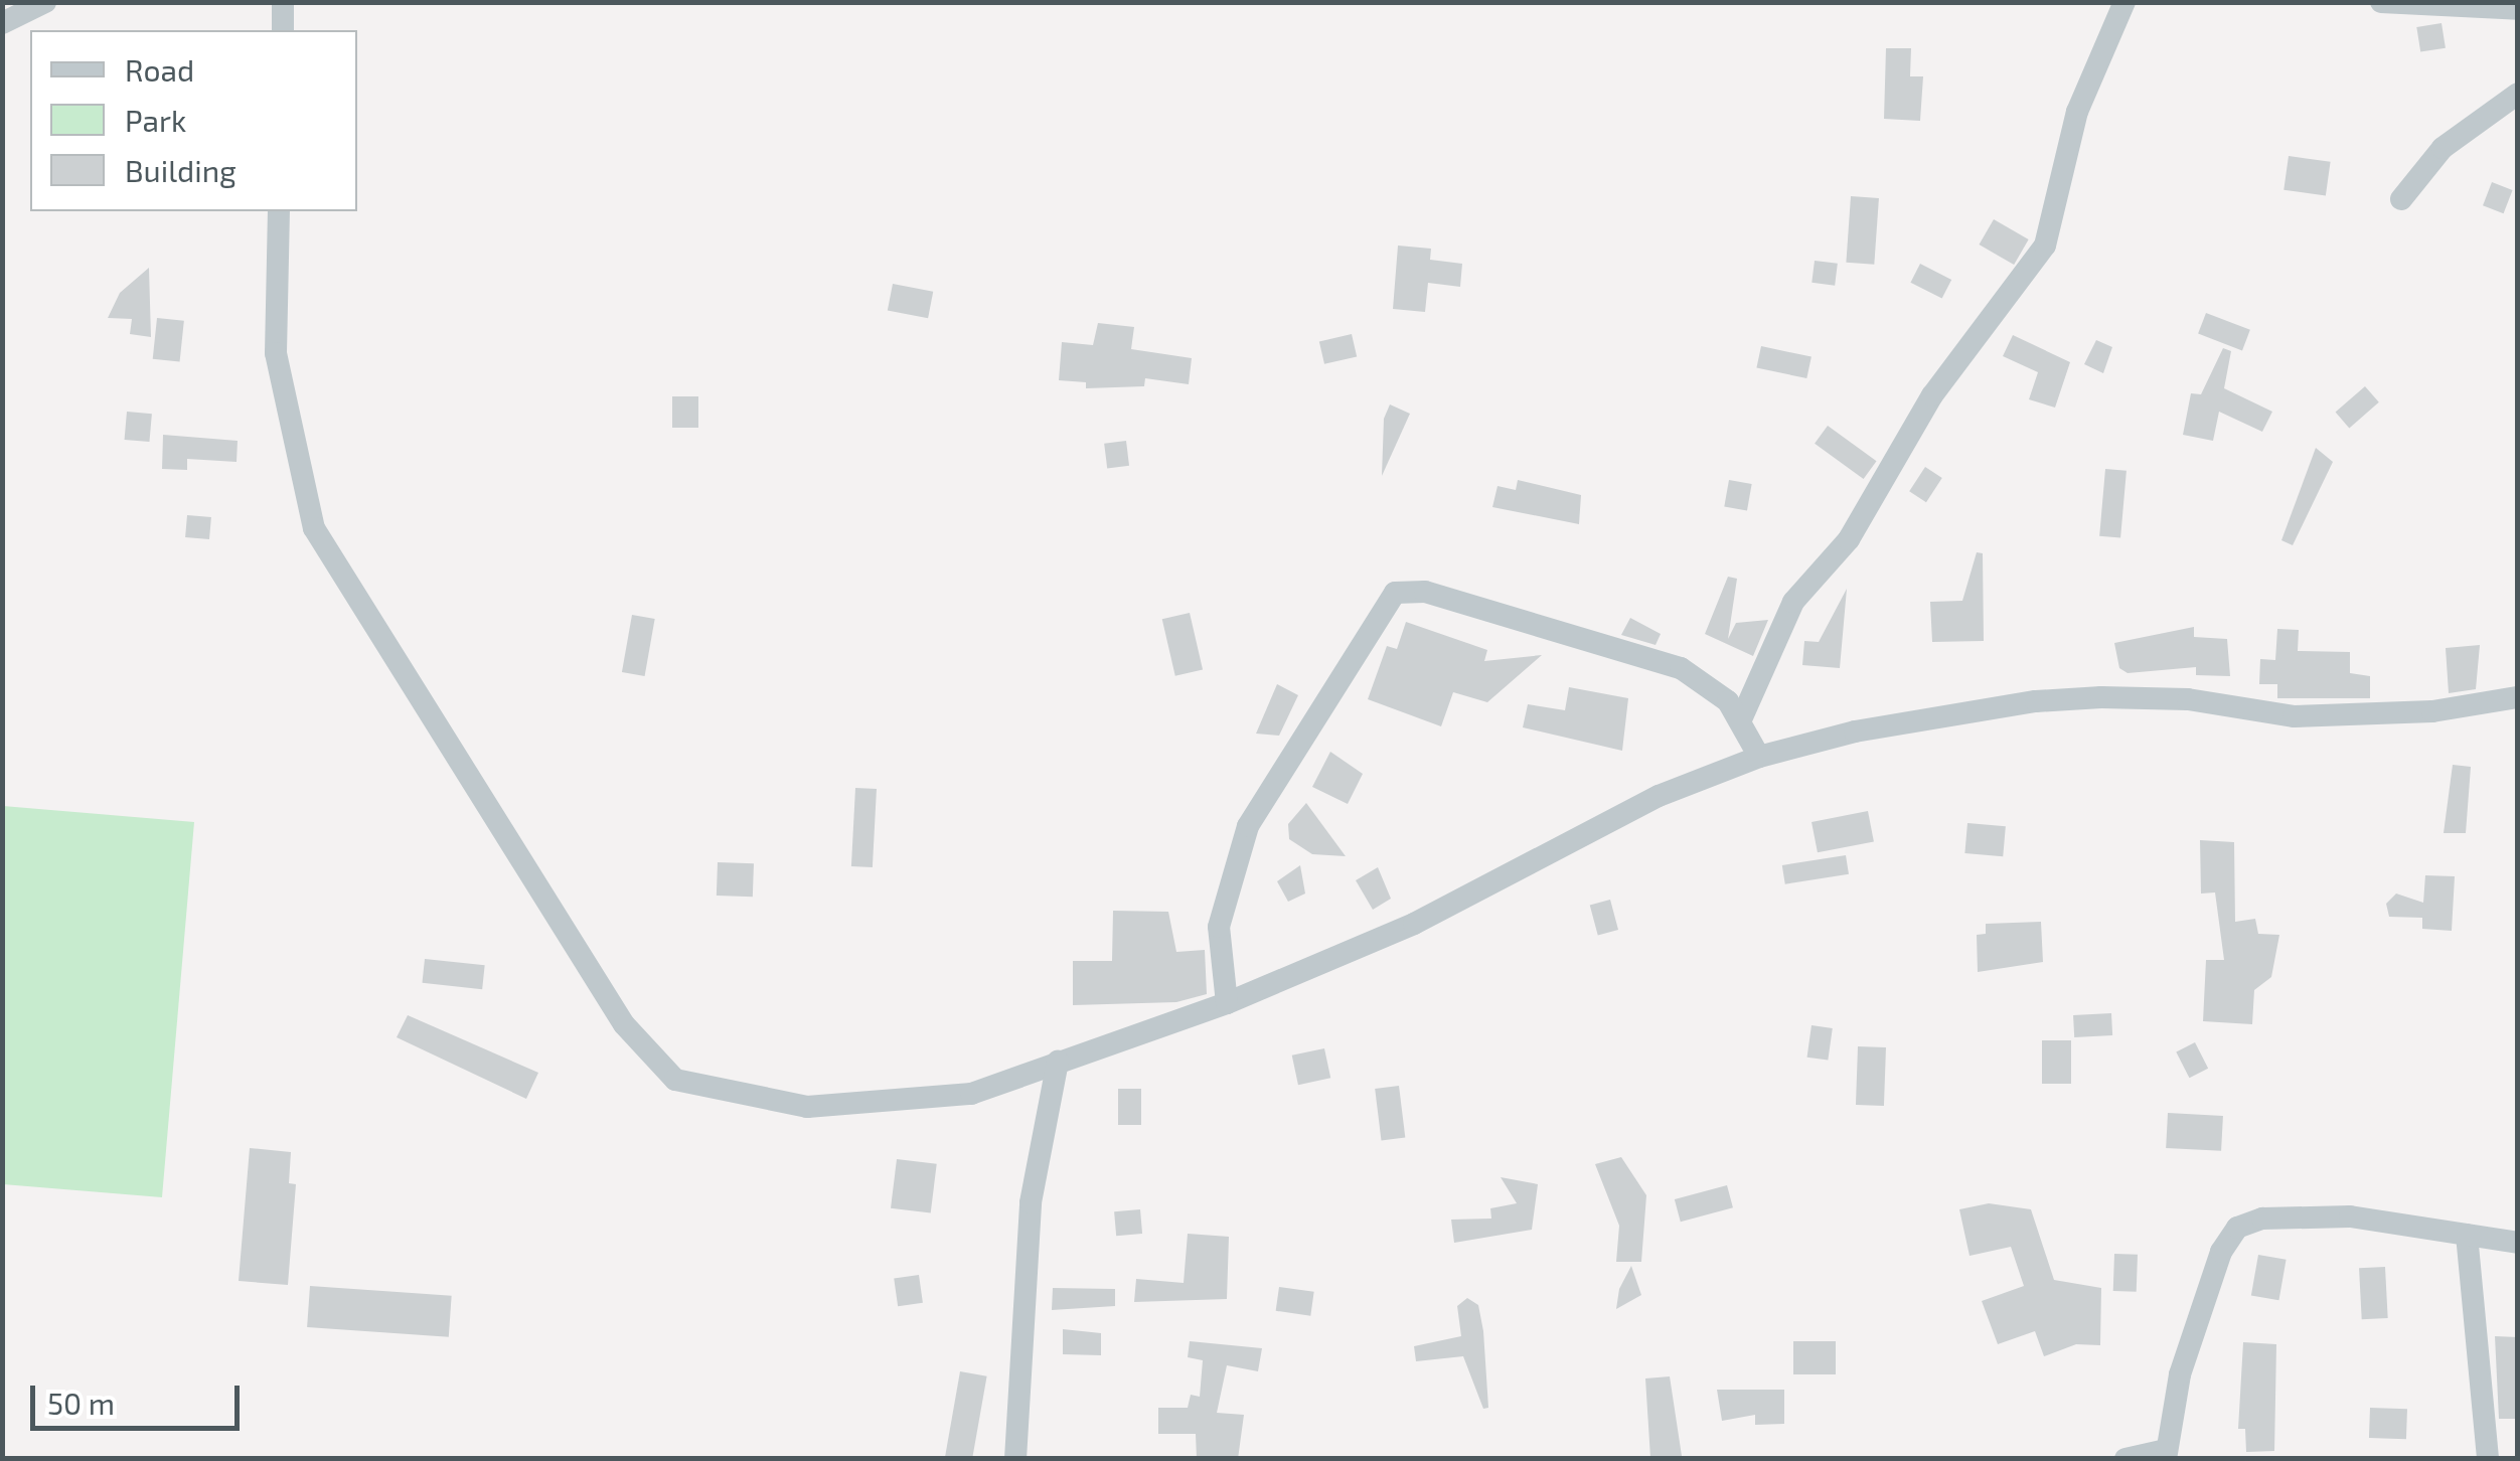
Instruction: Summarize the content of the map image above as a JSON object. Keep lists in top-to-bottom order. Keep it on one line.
{"legend":["Road","Park","Building"],"scale_bar":"50 m"}
